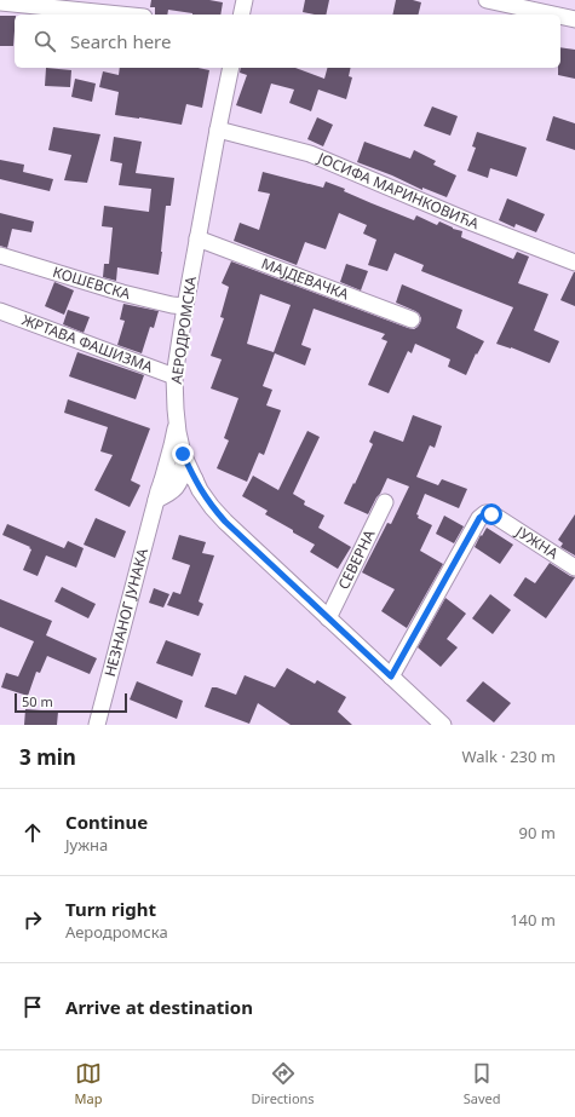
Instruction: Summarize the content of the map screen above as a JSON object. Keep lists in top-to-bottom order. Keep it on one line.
{"streets":{"street":["ЈОСИФА МАРИНКОВИЋА","МАЈДЕВАЧКА","КОШЕВСКА","АЕРОДРОМСКА","ЖРТАВА ФАШИЗМА","ЈУЖНА","СЕВЕРНА","НЕЗНАНОГ ЈУНАКА"]},"crossings":[["ЈОСИФА МАРИНКОВИЋА","АЕРОДРОМСКА"],["МАЈДЕВАЧКА","АЕРОДРОМСКА"],["КОШЕВСКА","АЕРОДРОМСКА"],["АЕРОДРОМСКА","ЖРТАВА ФАШИЗМА"],["АЕРОДРОМСКА","НЕЗНАНОГ ЈУНАКА"]],"scale_bar":"50 m","page":{"search":"Search here","scale":"50 m","heading":["3 min","Walk · 230 m"],"list":[["Continue","Јужна","90 m"],["Turn right","Аеродромска","140 m"],"Arrive at destination"],"nav":["Map","Directions","Saved"]}}
